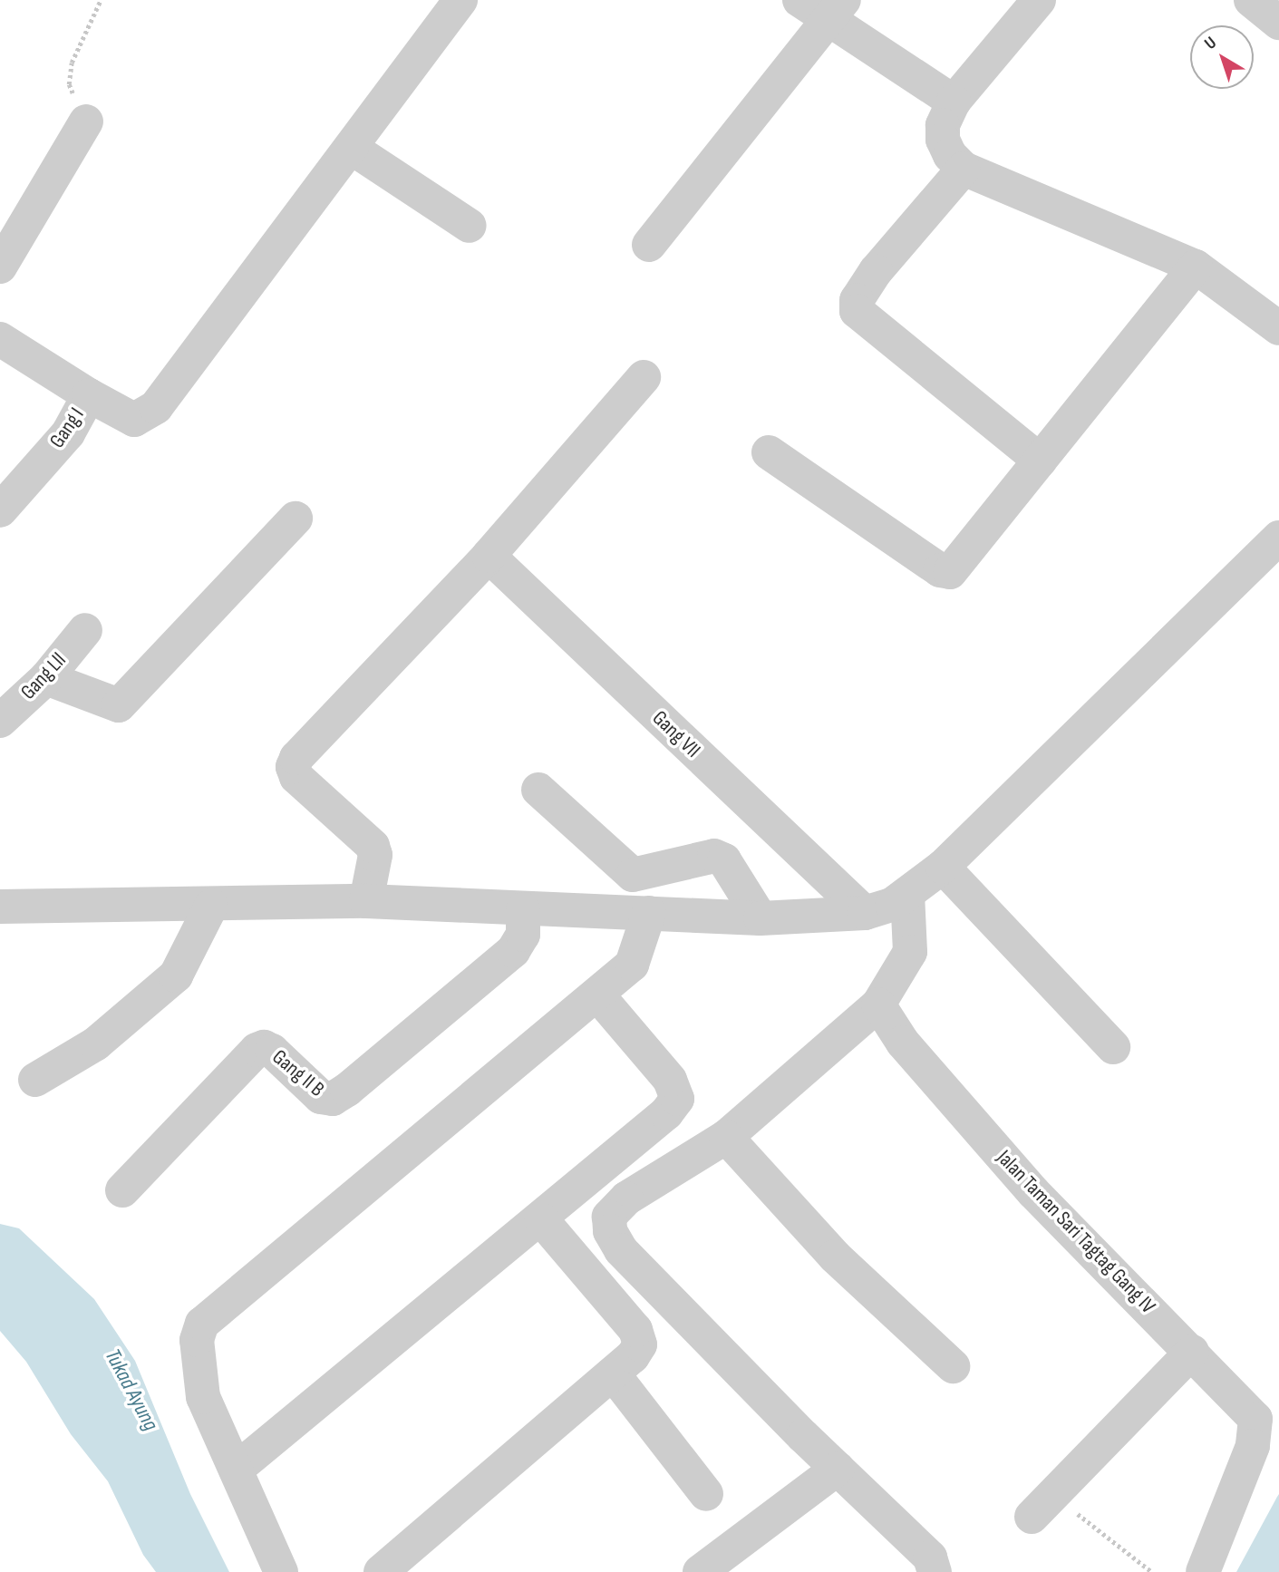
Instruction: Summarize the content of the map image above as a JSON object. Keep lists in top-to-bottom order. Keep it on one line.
{"streets":{"street":["Gang I","Gang Lll","Gang VII","Gang II B","Jalan Taman Sari Tagtag Gang IV"]},"water":["Tukad Ayung"],"north":"top left"}
